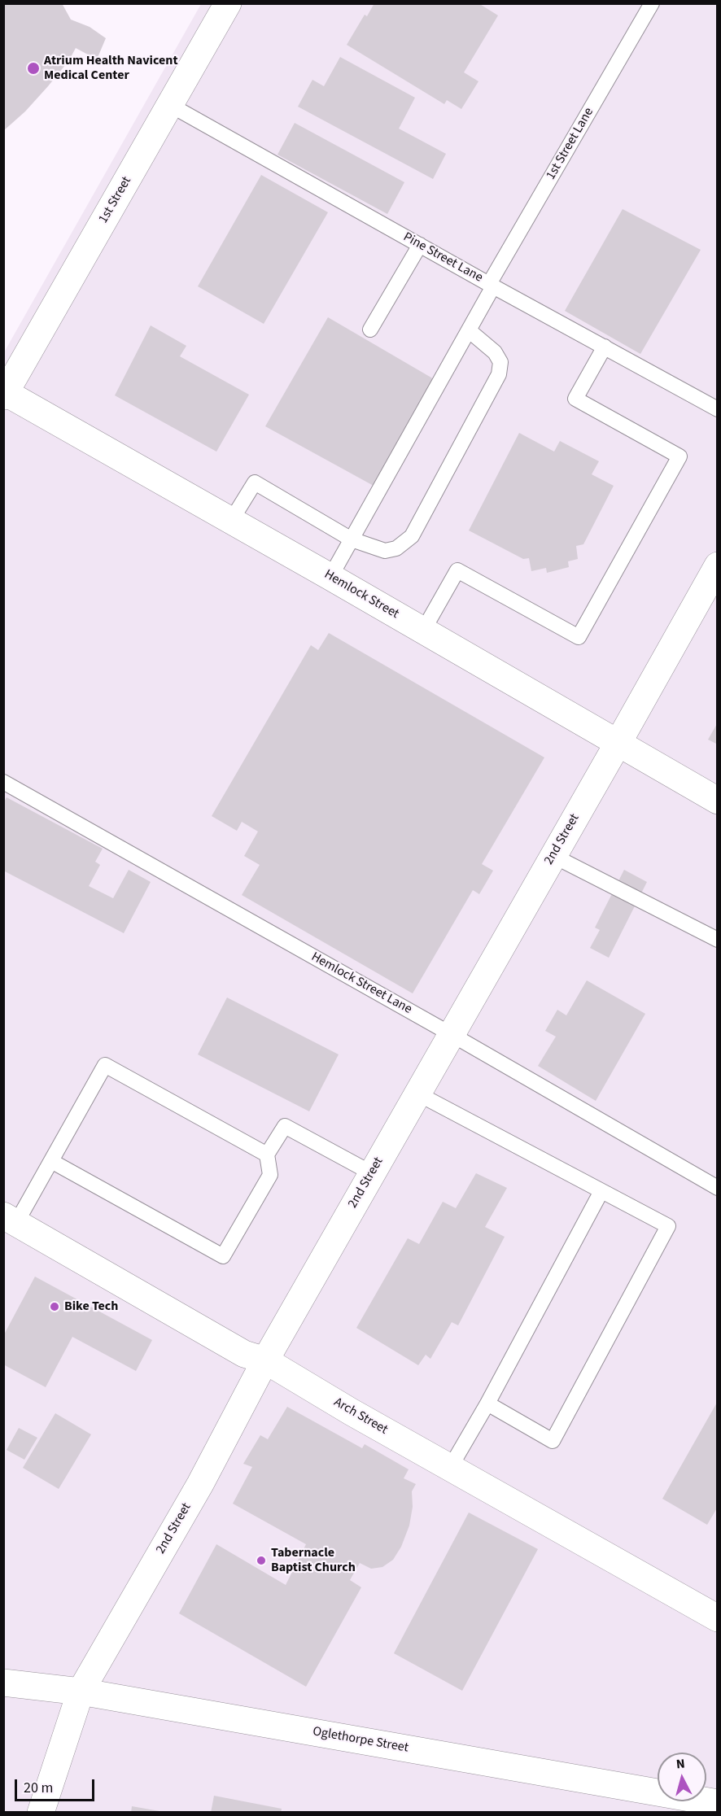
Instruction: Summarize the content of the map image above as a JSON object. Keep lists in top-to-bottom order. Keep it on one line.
{"streets":{"street":["1st Street","Hemlock Street","2nd Street","Arch Street","Oglethorpe Street"],"lane":["1st Street Lane","Pine Street Lane","Hemlock Street Lane"]},"crossings":[["1st Street Lane","Pine Street Lane"],["1st Street Lane","Hemlock Street"],["1st Street","Pine Street Lane"],["1st Street","Hemlock Street"],["Hemlock Street","2nd Street"],["2nd Street","Hemlock Street Lane"],["2nd Street","Arch Street"],["2nd Street","Oglethorpe Street"]],"places":["Atrium Health Navicent Medical Center","Bike Tech","Tabernacle Baptist Church"],"scale_bar":"20 m","north":"top"}
